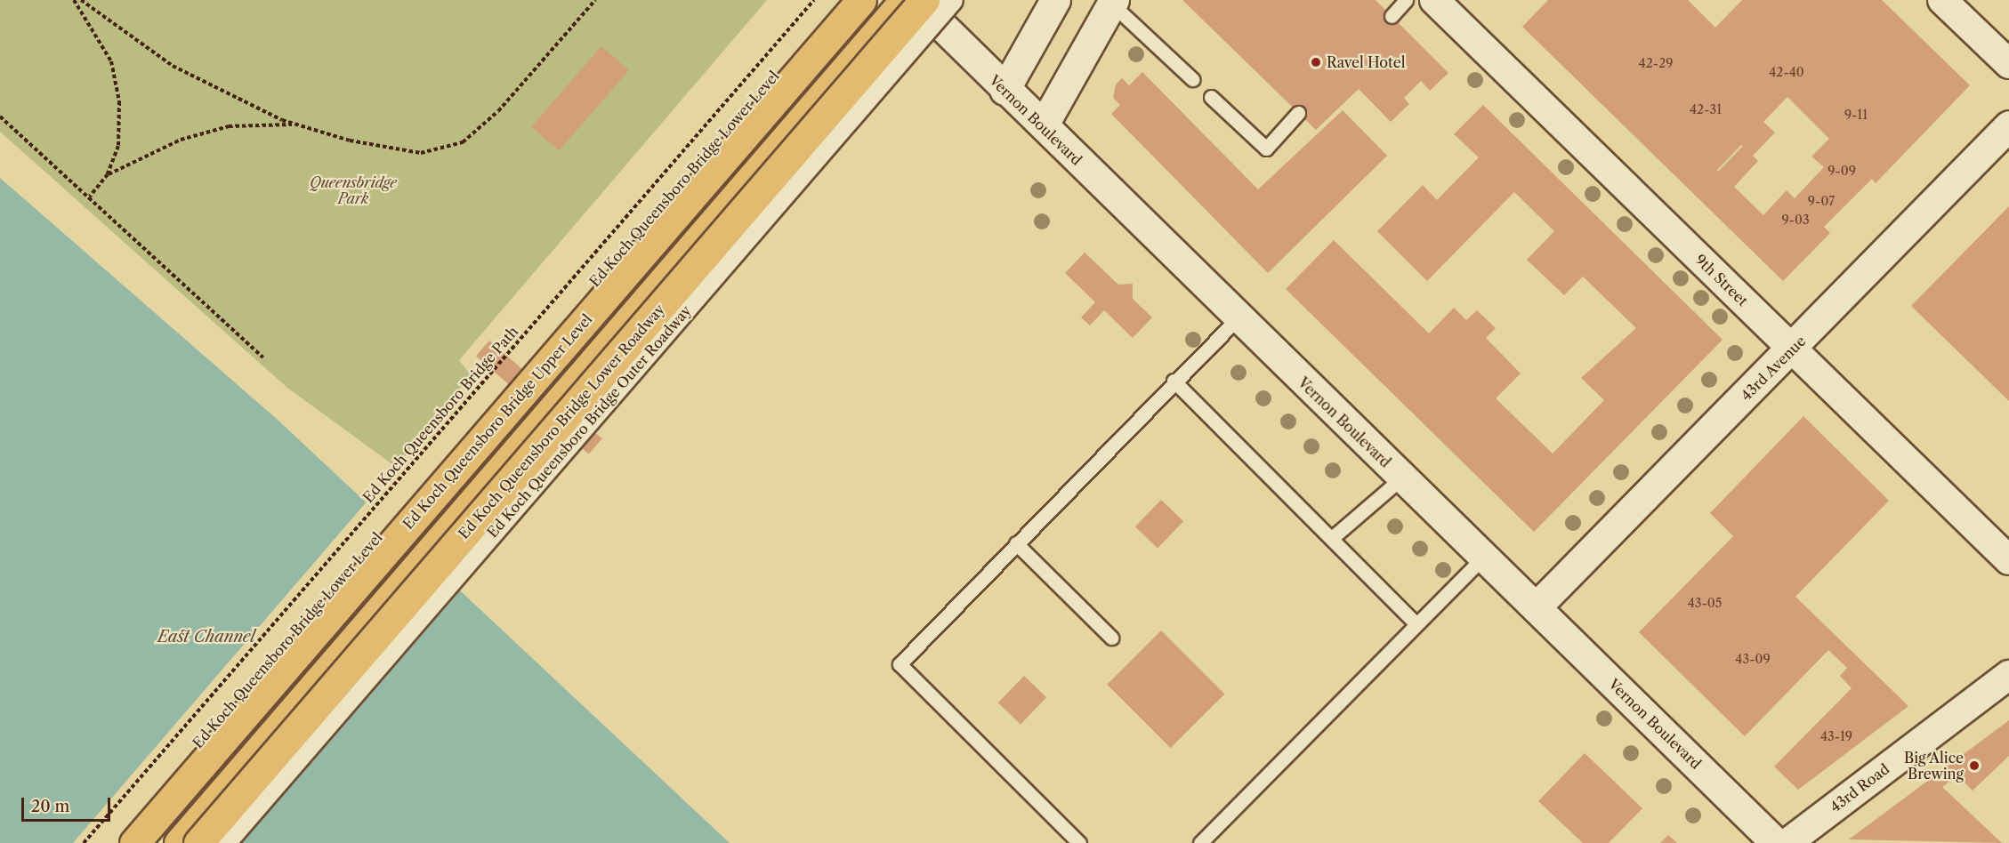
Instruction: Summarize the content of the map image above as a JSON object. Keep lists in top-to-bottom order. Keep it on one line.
{"streets":{"highway":["Ed Koch Queensboro Bridge Lower Level","Ed Koch Queensboro Bridge Upper Level","Ed Koch Queensboro Bridge Lower Roadway"],"main road":["Vernon Boulevard","43rd Avenue"],"street":["9th Street","Ed Koch Queensboro Bridge Outer Roadway","43rd Road"],"path":["Ed Koch Queensboro Bridge Path"]},"crossings":[["Vernon Boulevard","43rd Avenue"],["9th Street","43rd Avenue"]],"water":["East Channel"],"parks":["Queensbridge Park"],"places":["Ravel Hotel","Big Alice Brewing"],"house_numbers":["42-29","42-40","42-31","9-11","9-09","9-07","9-03","43-05","43-09","43-19"],"scale_bar":"20 m"}
